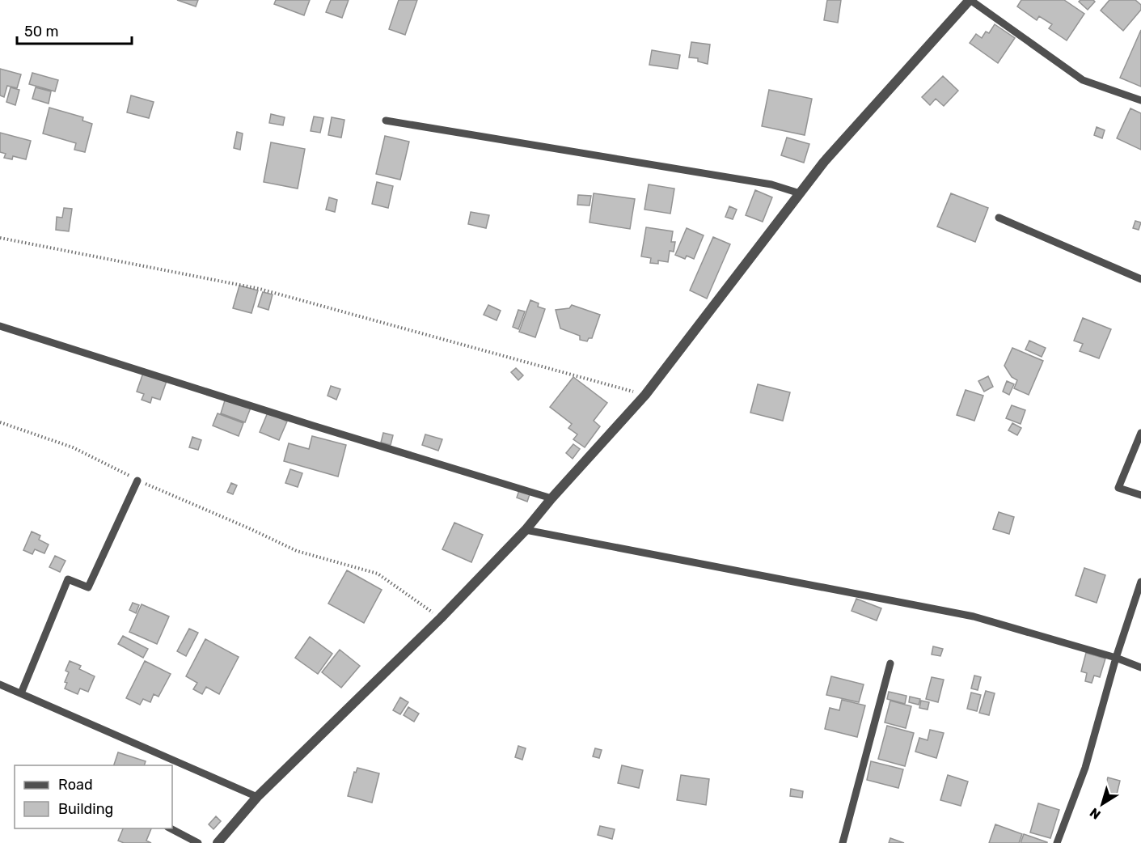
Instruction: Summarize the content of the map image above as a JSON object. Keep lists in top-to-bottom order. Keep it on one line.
{"legend":["Road","Building"],"scale_bar":"50 m","north":"bottom left"}
